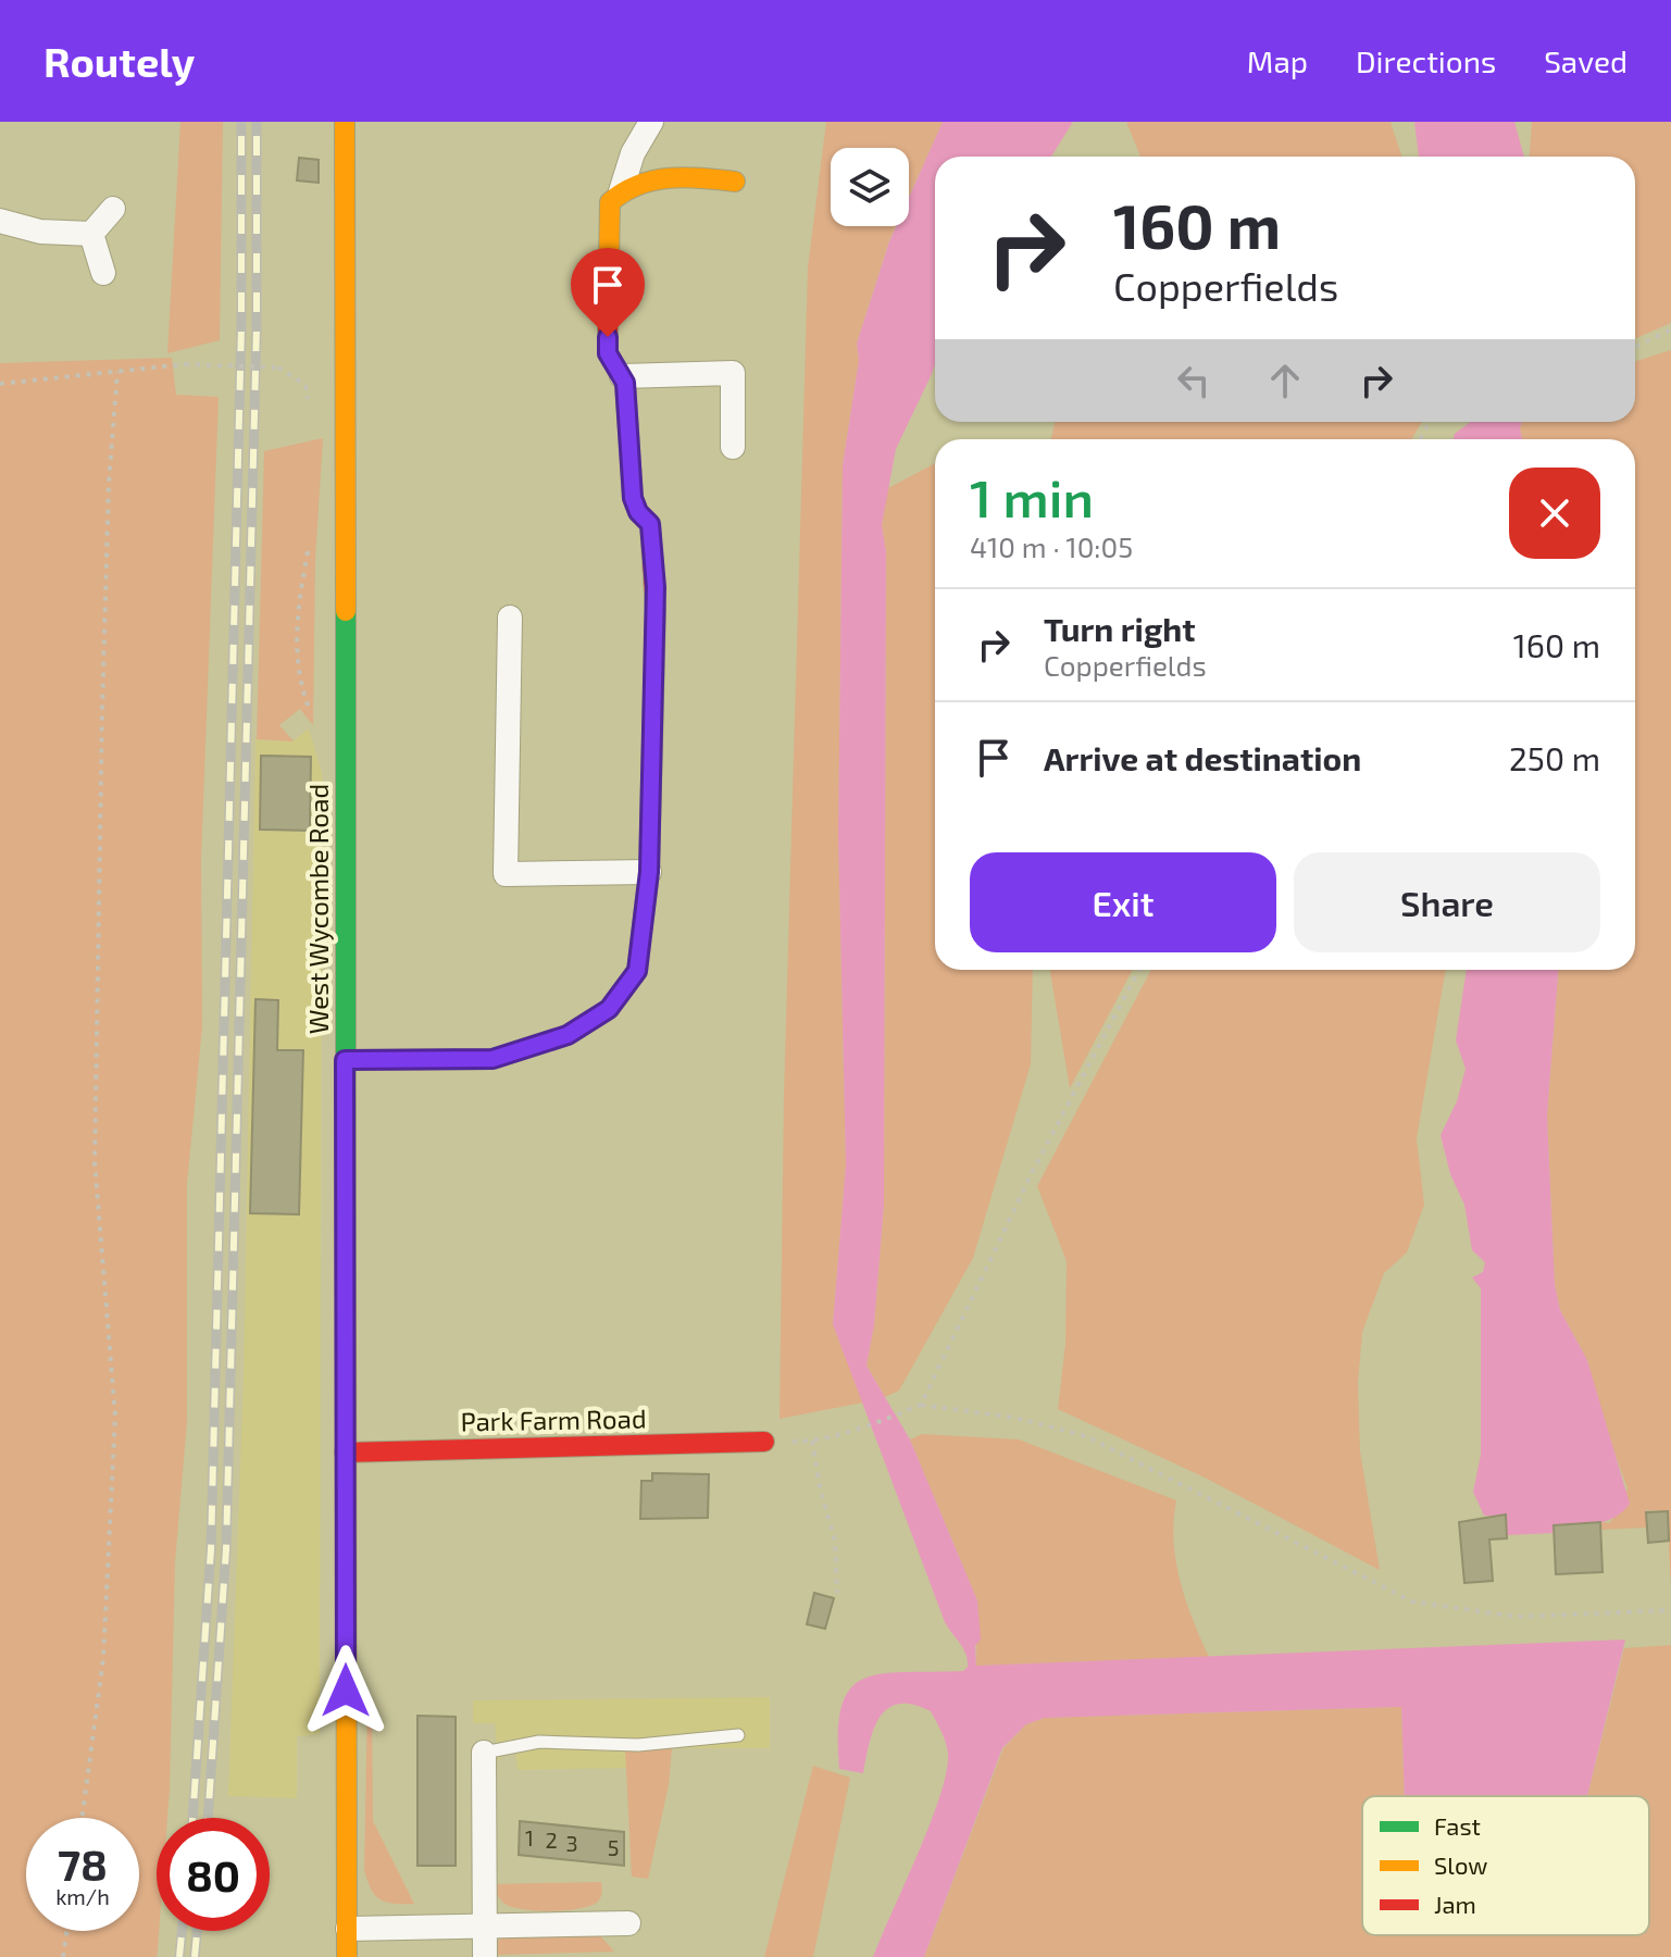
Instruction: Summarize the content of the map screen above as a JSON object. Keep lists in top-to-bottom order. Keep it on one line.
{"streets":{"main road":["West Wycombe Road","Park Farm Road"]},"crossings":[["West Wycombe Road","Park Farm Road"]],"house_numbers":["1","2","3","5"],"legend":["Fast","Slow","Jam"],"page":{"header":"Routely","nav":["Map","Directions","Saved"],"turn":["160 m","Copperfields"],"heading":["1 min","410 m · 10:05"],"list":[{"name":"Turn right","note":"Copperfields","value":"160 m"},{"name":"Arrive at destination","value":"250 m"}],"buttons":["Exit","Share"],"speed":"78 km/h","limit":"80"}}
